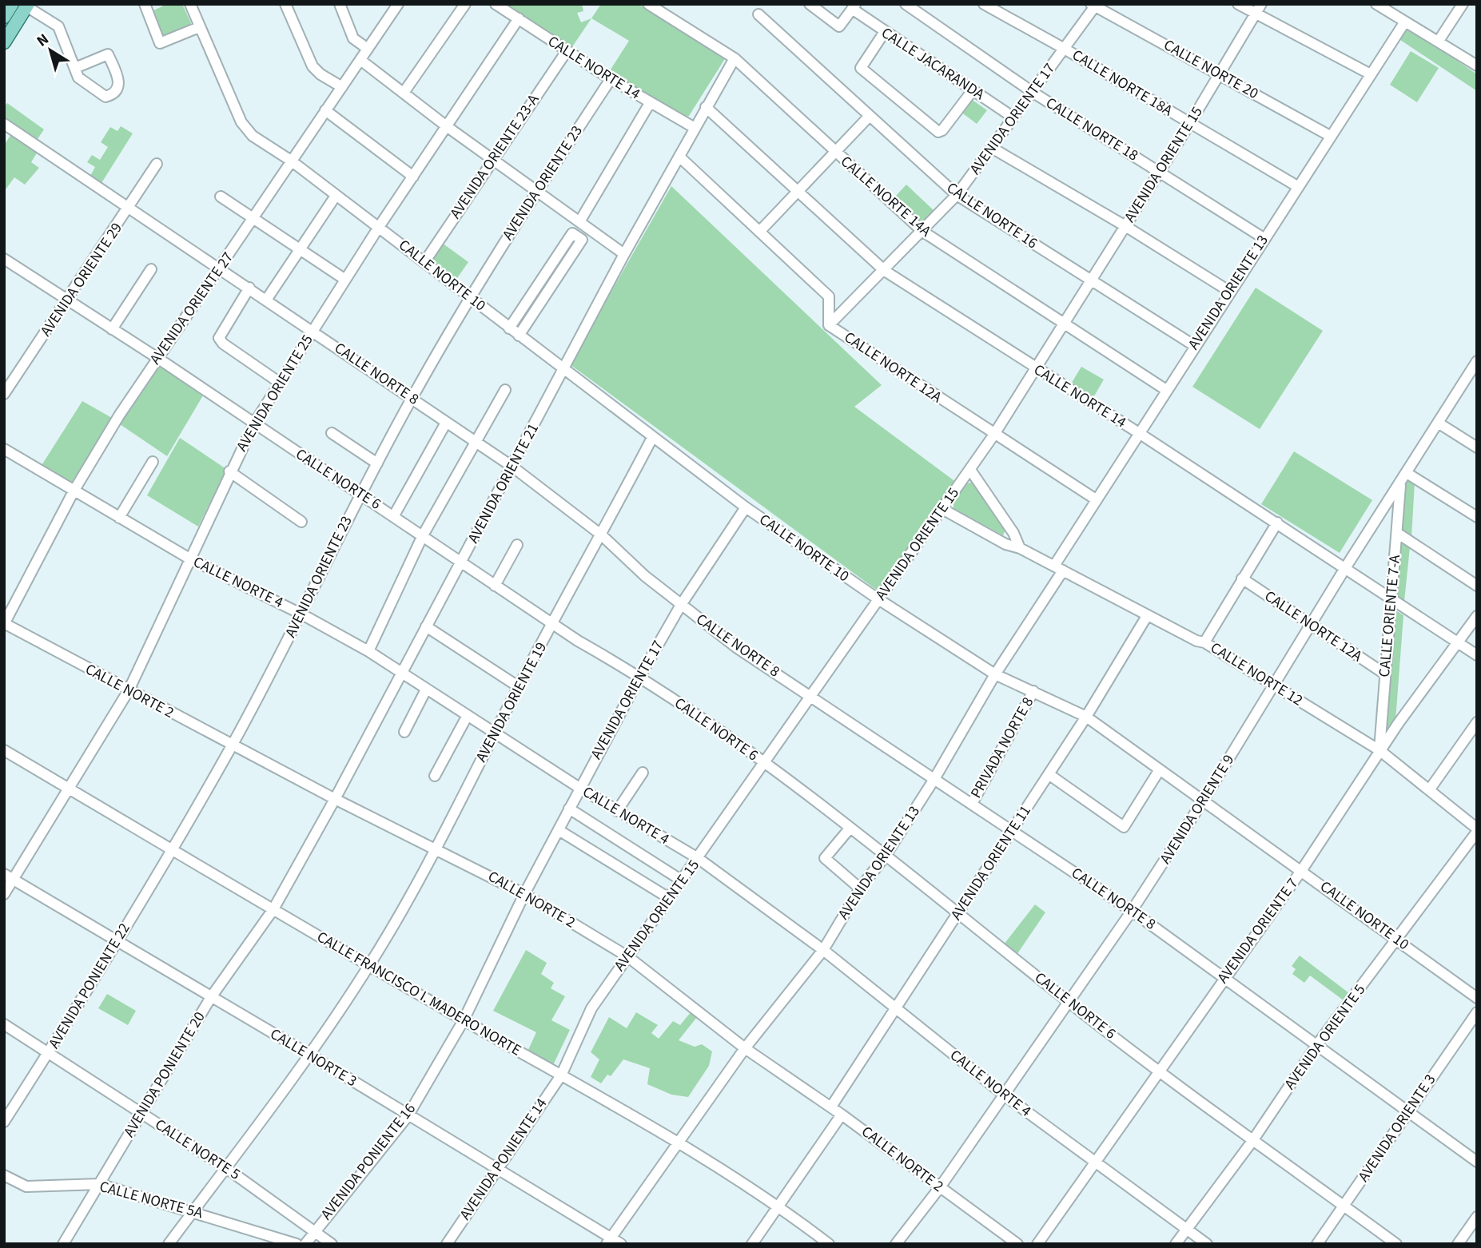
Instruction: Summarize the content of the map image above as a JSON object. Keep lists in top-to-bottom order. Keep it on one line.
{"streets":{"street":["CALLE JACARANDA","CALLE NORTE 14","CALLE NORTE 20","CALLE NORTE 18A","AVENIDA ORIENTE 17","CALLE NORTE 18","AVENIDA ORIENTE 23-A","AVENIDA ORIENTE 15","AVENIDA ORIENTE 23","CALLE NORTE 14A","CALLE NORTE 16","CALLE NORTE 10","AVENIDA ORIENTE 29","AVENIDA ORIENTE 13","AVENIDA ORIENTE 27","CALLE NORTE 12A","CALLE NORTE 8","AVENIDA ORIENTE 25","CALLE NORTE 6","AVENIDA ORIENTE 21","CALLE NORTE 4","CALLE ORIENTE 7-A","CALLE NORTE 12","CALLE NORTE 2","AVENIDA ORIENTE 19","PRIVADA NORTE 8","AVENIDA ORIENTE 9","AVENIDA ORIENTE 11","AVENIDA ORIENTE 7","AVENIDA PONIENTE 22","CALLE FRANCISCO I. MADERO NORTE","AVENIDA ORIENTE 5","CALLE NORTE 3","AVENIDA PONIENTE 20","AVENIDA ORIENTE 3","CALLE NORTE 5","AVENIDA PONIENTE 14","AVENIDA PONIENTE 16","CALLE NORTE 5A"]},"crossings":[["CALLE JACARANDA","AVENIDA ORIENTE 17"],["CALLE NORTE 14","AVENIDA ORIENTE 17"],["CALLE NORTE 14","AVENIDA ORIENTE 23-A"],["CALLE NORTE 14","AVENIDA ORIENTE 15"],["CALLE NORTE 14","AVENIDA ORIENTE 23"],["CALLE NORTE 14","AVENIDA ORIENTE 13"],["CALLE NORTE 14","AVENIDA ORIENTE 25"],["CALLE NORTE 14","AVENIDA ORIENTE 21"],["CALLE NORTE 14","CALLE ORIENTE 7-A"],["CALLE NORTE 14","AVENIDA ORIENTE 9"],["CALLE NORTE 14","AVENIDA ORIENTE 7"],["CALLE NORTE 20","AVENIDA ORIENTE 17"],["CALLE NORTE 20","AVENIDA ORIENTE 15"],["CALLE NORTE 20","AVENIDA ORIENTE 13"],["CALLE NORTE 18A","AVENIDA ORIENTE 17"],["CALLE NORTE 18A","AVENIDA ORIENTE 15"],["CALLE NORTE 18A","AVENIDA ORIENTE 13"],["AVENIDA ORIENTE 17","CALLE NORTE 18"],["AVENIDA ORIENTE 17","CALLE NORTE 14A"],["AVENIDA ORIENTE 17","CALLE NORTE 16"],["AVENIDA ORIENTE 17","CALLE NORTE 10"],["AVENIDA ORIENTE 17","CALLE NORTE 12A"],["AVENIDA ORIENTE 17","CALLE NORTE 8"],["AVENIDA ORIENTE 17","CALLE NORTE 6"],["AVENIDA ORIENTE 17","CALLE NORTE 4"],["AVENIDA ORIENTE 17","CALLE NORTE 2"],["AVENIDA ORIENTE 17","CALLE FRANCISCO I. MADERO NORTE"],["AVENIDA ORIENTE 17","AVENIDA PONIENTE 16"],["CALLE NORTE 18","AVENIDA ORIENTE 15"],["CALLE NORTE 18","AVENIDA ORIENTE 13"],["AVENIDA ORIENTE 23-A","CALLE NORTE 10"],["AVENIDA ORIENTE 15","CALLE NORTE 14A"],["AVENIDA ORIENTE 15","CALLE NORTE 16"],["AVENIDA ORIENTE 15","CALLE NORTE 10"],["AVENIDA ORIENTE 15","CALLE NORTE 12A"],["AVENIDA ORIENTE 15","CALLE NORTE 8"],["AVENIDA ORIENTE 15","CALLE NORTE 6"],["AVENIDA ORIENTE 15","CALLE NORTE 4"],["AVENIDA ORIENTE 15","CALLE NORTE 12"],["AVENIDA ORIENTE 15","CALLE NORTE 2"],["AVENIDA ORIENTE 15","CALLE FRANCISCO I. MADERO NORTE"],["AVENIDA ORIENTE 15","AVENIDA PONIENTE 14"],["AVENIDA ORIENTE 23","CALLE NORTE 10"],["AVENIDA ORIENTE 23","CALLE NORTE 8"],["AVENIDA ORIENTE 23","CALLE NORTE 6"],["AVENIDA ORIENTE 23","CALLE NORTE 4"],["AVENIDA ORIENTE 23","CALLE NORTE 2"],["AVENIDA ORIENTE 23","AVENIDA PONIENTE 22"],["AVENIDA ORIENTE 23","CALLE FRANCISCO I. MADERO NORTE"],["CALLE NORTE 14A","AVENIDA ORIENTE 13"],["CALLE NORTE 14A","AVENIDA ORIENTE 21"],["CALLE NORTE 16","AVENIDA ORIENTE 13"],["CALLE NORTE 10","AVENIDA ORIENTE 13"],["CALLE NORTE 10","AVENIDA ORIENTE 27"],["CALLE NORTE 10","AVENIDA ORIENTE 25"],["CALLE NORTE 10","AVENIDA ORIENTE 21"],["CALLE NORTE 10","AVENIDA ORIENTE 19"],["CALLE NORTE 10","PRIVADA NORTE 8"],["CALLE NORTE 10","AVENIDA ORIENTE 9"],["CALLE NORTE 10","AVENIDA ORIENTE 11"],["CALLE NORTE 10","AVENIDA ORIENTE 7"],["CALLE NORTE 10","AVENIDA ORIENTE 5"],["AVENIDA ORIENTE 29","CALLE NORTE 8"],["AVENIDA ORIENTE 29","CALLE NORTE 6"],["AVENIDA ORIENTE 13","CALLE NORTE 12A"],["AVENIDA ORIENTE 13","CALLE NORTE 8"],["AVENIDA ORIENTE 13","CALLE NORTE 6"],["AVENIDA ORIENTE 13","CALLE NORTE 4"],["AVENIDA ORIENTE 13","CALLE NORTE 12"],["AVENIDA ORIENTE 13","CALLE NORTE 2"],["AVENIDA ORIENTE 13","CALLE FRANCISCO I. MADERO NORTE"],["AVENIDA ORIENTE 13","CALLE NORTE 3"],["AVENIDA ORIENTE 27","CALLE NORTE 8"],["AVENIDA ORIENTE 27","CALLE NORTE 6"],["AVENIDA ORIENTE 27","CALLE NORTE 4"],["AVENIDA ORIENTE 27","CALLE NORTE 2"],["CALLE NORTE 12A","AVENIDA ORIENTE 21"],["CALLE NORTE 12A","CALLE ORIENTE 7-A"],["CALLE NORTE 12A","AVENIDA ORIENTE 9"],["CALLE NORTE 8","AVENIDA ORIENTE 25"],["CALLE NORTE 8","AVENIDA ORIENTE 21"],["CALLE NORTE 8","AVENIDA ORIENTE 19"],["CALLE NORTE 8","PRIVADA NORTE 8"],["CALLE NORTE 8","AVENIDA ORIENTE 9"],["CALLE NORTE 8","AVENIDA ORIENTE 11"],["CALLE NORTE 8","AVENIDA ORIENTE 7"],["CALLE NORTE 8","AVENIDA ORIENTE 5"],["CALLE NORTE 8","AVENIDA ORIENTE 3"],["AVENIDA ORIENTE 25","CALLE NORTE 6"],["AVENIDA ORIENTE 25","CALLE NORTE 4"],["AVENIDA ORIENTE 25","CALLE NORTE 2"],["AVENIDA ORIENTE 25","CALLE FRANCISCO I. MADERO NORTE"],["AVENIDA ORIENTE 25","CALLE NORTE 3"],["CALLE NORTE 6","AVENIDA ORIENTE 21"],["CALLE NORTE 6","AVENIDA ORIENTE 19"],["CALLE NORTE 6","AVENIDA ORIENTE 9"],["CALLE NORTE 6","AVENIDA ORIENTE 11"],["CALLE NORTE 6","AVENIDA ORIENTE 7"],["CALLE NORTE 6","AVENIDA ORIENTE 5"],["CALLE NORTE 6","AVENIDA ORIENTE 3"],["AVENIDA ORIENTE 21","CALLE NORTE 4"],["AVENIDA ORIENTE 21","CALLE NORTE 2"],["AVENIDA ORIENTE 21","CALLE FRANCISCO I. MADERO NORTE"],["AVENIDA ORIENTE 21","AVENIDA PONIENTE 20"],["CALLE NORTE 4","AVENIDA ORIENTE 19"],["CALLE NORTE 4","AVENIDA ORIENTE 9"],["CALLE NORTE 4","AVENIDA ORIENTE 11"],["CALLE NORTE 4","AVENIDA ORIENTE 7"],["CALLE NORTE 4","AVENIDA ORIENTE 5"],["CALLE ORIENTE 7-A","CALLE NORTE 12"],["CALLE ORIENTE 7-A","AVENIDA ORIENTE 9"],["CALLE ORIENTE 7-A","AVENIDA ORIENTE 7"],["CALLE NORTE 12","AVENIDA ORIENTE 9"],["CALLE NORTE 12","AVENIDA ORIENTE 11"],["CALLE NORTE 12","AVENIDA ORIENTE 7"],["CALLE NORTE 12","AVENIDA ORIENTE 5"],["CALLE NORTE 2","AVENIDA ORIENTE 19"],["CALLE NORTE 2","AVENIDA ORIENTE 9"],["CALLE NORTE 2","AVENIDA ORIENTE 11"],["AVENIDA ORIENTE 19","CALLE FRANCISCO I. MADERO NORTE"],["AVENIDA ORIENTE 19","CALLE NORTE 3"],["AVENIDA ORIENTE 19","CALLE NORTE 5"],["AVENIDA ORIENTE 19","CALLE NORTE 5A"],["AVENIDA PONIENTE 22","CALLE FRANCISCO I. MADERO NORTE"],["AVENIDA PONIENTE 22","CALLE NORTE 3"],["AVENIDA PONIENTE 22","CALLE NORTE 5"],["CALLE FRANCISCO I. MADERO NORTE","AVENIDA PONIENTE 20"],["CALLE FRANCISCO I. MADERO NORTE","AVENIDA PONIENTE 14"],["CALLE FRANCISCO I. MADERO NORTE","AVENIDA PONIENTE 16"],["CALLE NORTE 3","AVENIDA PONIENTE 20"],["CALLE NORTE 3","AVENIDA PONIENTE 14"],["CALLE NORTE 3","AVENIDA PONIENTE 16"],["AVENIDA PONIENTE 20","CALLE NORTE 5"],["AVENIDA PONIENTE 20","CALLE NORTE 5A"],["CALLE NORTE 5","AVENIDA PONIENTE 16"]],"north":"top left"}
